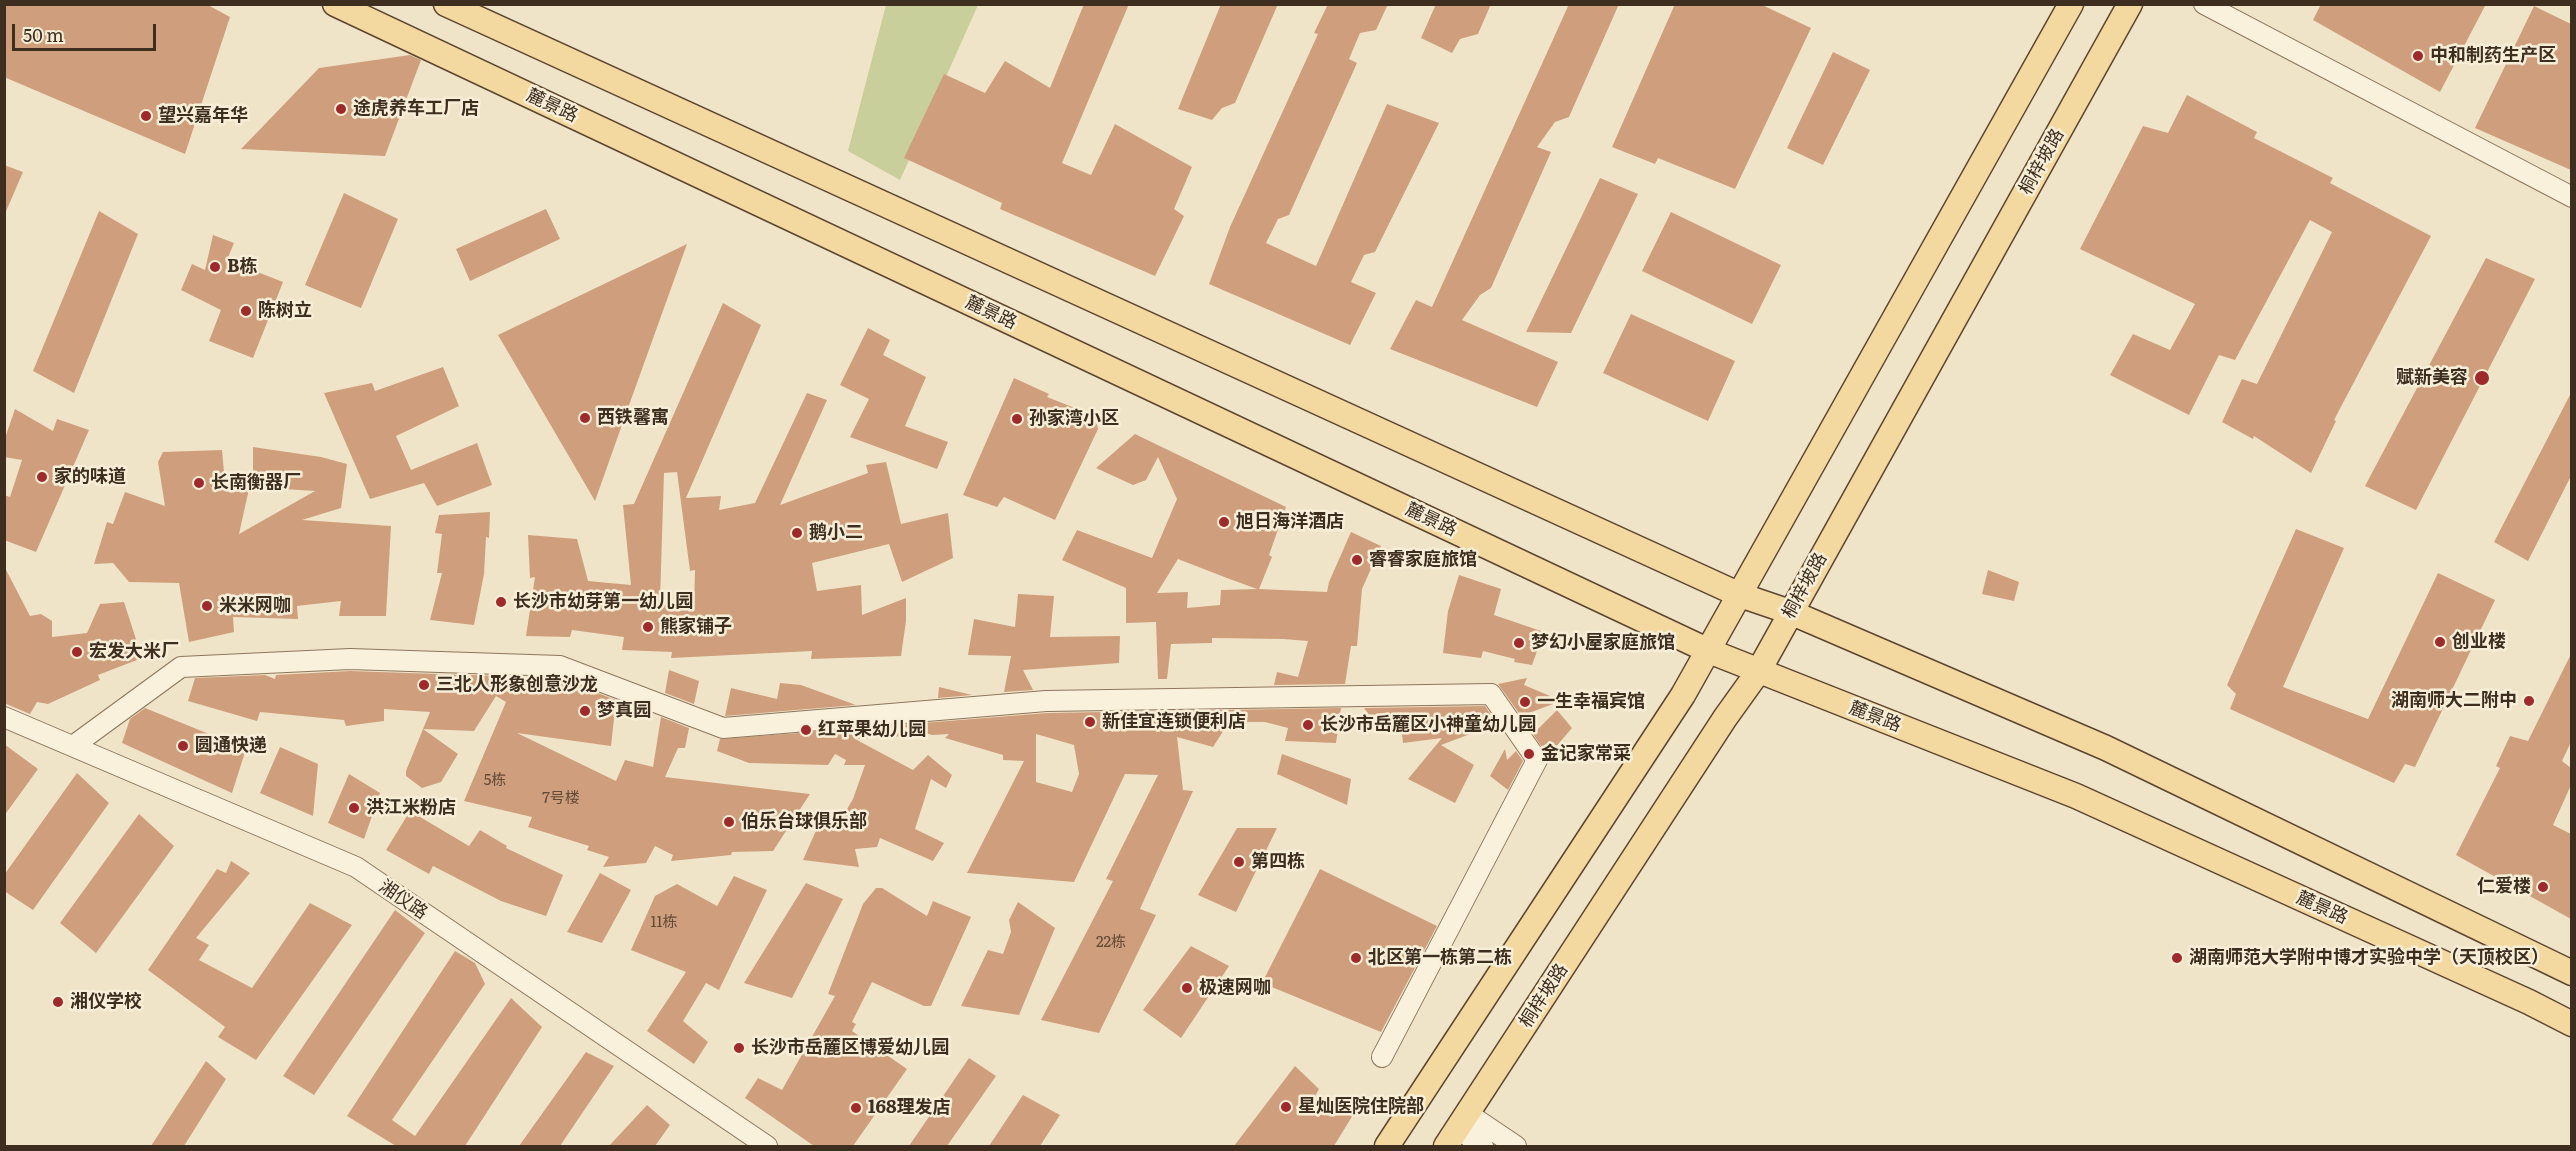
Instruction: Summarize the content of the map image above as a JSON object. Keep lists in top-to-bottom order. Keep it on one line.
{"streets":{"main road":["麓景路","桐梓坡路"],"street":["湘仪路"]},"crossings":[["麓景路","桐梓坡路"]],"places":["中和制药生产区","途虎养车工厂店","望兴嘉年华","B栋","陈树立","赋新美容","西铁馨寓","孙家湾小区","家的味道","长南衡器厂","旭日海洋酒店","鹅小二","睿睿家庭旅馆","长沙市幼芽第一幼儿园","米米网咖","熊家铺子","创业楼","梦幻小屋家庭旅馆","宏发大米厂","三北人形象创意沙龙","湖南师大二附中","一生幸福宾馆","梦真园","新佳宜连锁便利店","长沙市岳麓区小神童幼儿园","红苹果幼儿园","圆通快递","金记家常菜","洪江米粉店","伯乐台球俱乐部","第四栋","仁爱楼","北区第一栋第二栋","湖南师范大学附中博才实验中学（天顶校区）","极速网咖","湘仪学校","长沙市岳麓区博爱幼儿园","星灿医院住院部","168理发店"],"house_numbers":["5栋","7号楼","11栋","22栋"],"scale_bar":"50 m"}
